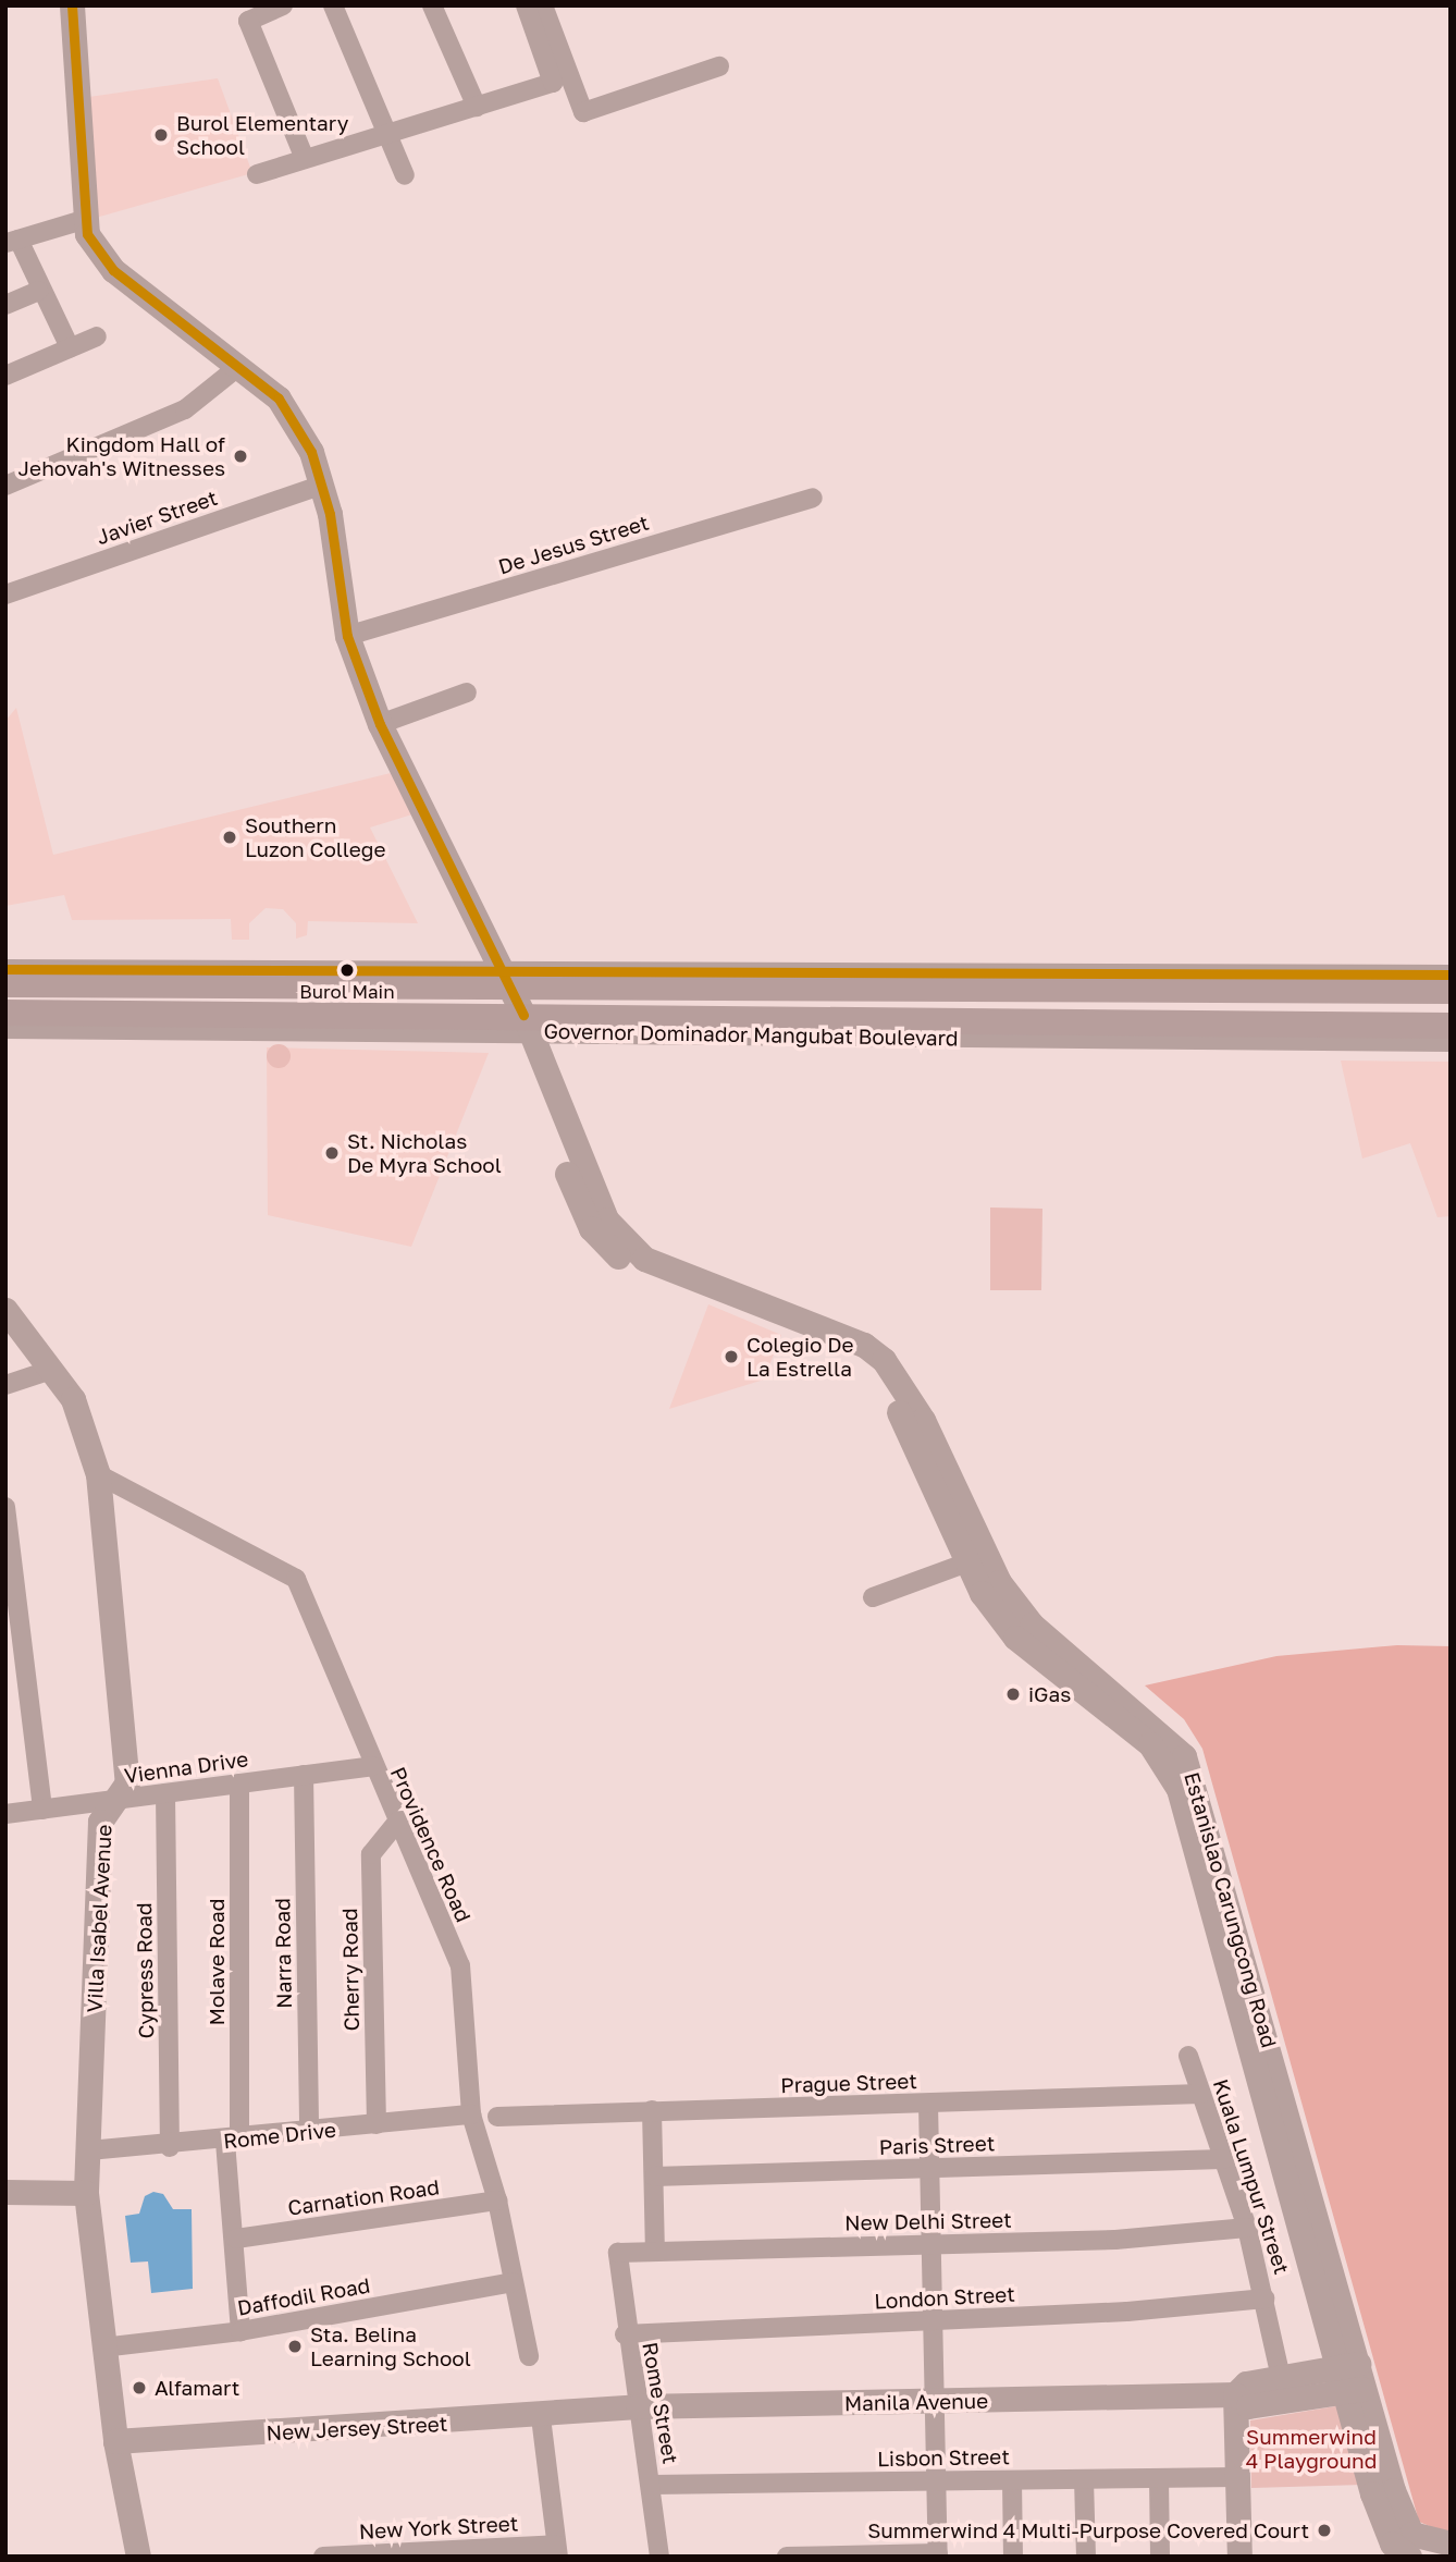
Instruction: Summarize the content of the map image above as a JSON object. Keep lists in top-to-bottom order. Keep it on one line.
{"streets":{"main road":["Governor Dominador Mangubat Boulevard"],"street":["Javier Street","De Jesus Street","Vienna Drive","Providence Road","Estanislao Carungcong Road","Villa Isabel Avenue","Narra Road","Molave Road","Cherry Road","Cypress Road","Prague Street","Rome Drive","Paris Street","Kuala Lumpur Street","Carnation Road","New Delhi Street","Daffodil Road","London Street","Manila Avenue","Rome Street","New Jersey Street","Lisbon Street","New York Street"]},"crossings":[["Javier Street","Estanislao Carungcong Road"],["De Jesus Street","Estanislao Carungcong Road"],["Governor Dominador Mangubat Boulevard","Estanislao Carungcong Road"],["Vienna Drive","Providence Road"],["Vienna Drive","Villa Isabel Avenue"],["Vienna Drive","Narra Road"],["Vienna Drive","Molave Road"],["Vienna Drive","Cypress Road"],["Providence Road","Villa Isabel Avenue"],["Providence Road","Cherry Road"],["Providence Road","Rome Drive"],["Providence Road","Carnation Road"],["Providence Road","Daffodil Road"],["Estanislao Carungcong Road","Manila Avenue"],["Villa Isabel Avenue","Rome Drive"],["Villa Isabel Avenue","Daffodil Road"],["Villa Isabel Avenue","New Jersey Street"],["Narra Road","Rome Drive"],["Molave Road","Rome Drive"],["Molave Road","Carnation Road"],["Molave Road","Daffodil Road"],["Cherry Road","Rome Drive"],["Cypress Road","Rome Drive"],["Prague Street","Kuala Lumpur Street"],["Paris Street","Kuala Lumpur Street"],["Kuala Lumpur Street","New Delhi Street"],["Kuala Lumpur Street","London Street"],["Kuala Lumpur Street","Manila Avenue"],["New Delhi Street","Rome Street"],["London Street","Rome Street"],["Manila Avenue","Rome Street"],["Manila Avenue","New Jersey Street"],["Rome Street","Lisbon Street"]],"parks":["Summerwind 4 Playground"],"places":["Burol Elementary School","Kingdom Hall of Jehovah's Witnesses","Southern Luzon College","Burol Main","St. Nicholas De Myra School","Colegio De La Estrella","iGas","Sta. Belina Learning School","Alfamart","Summerwind 4 Multi-Purpose Covered Court"]}
